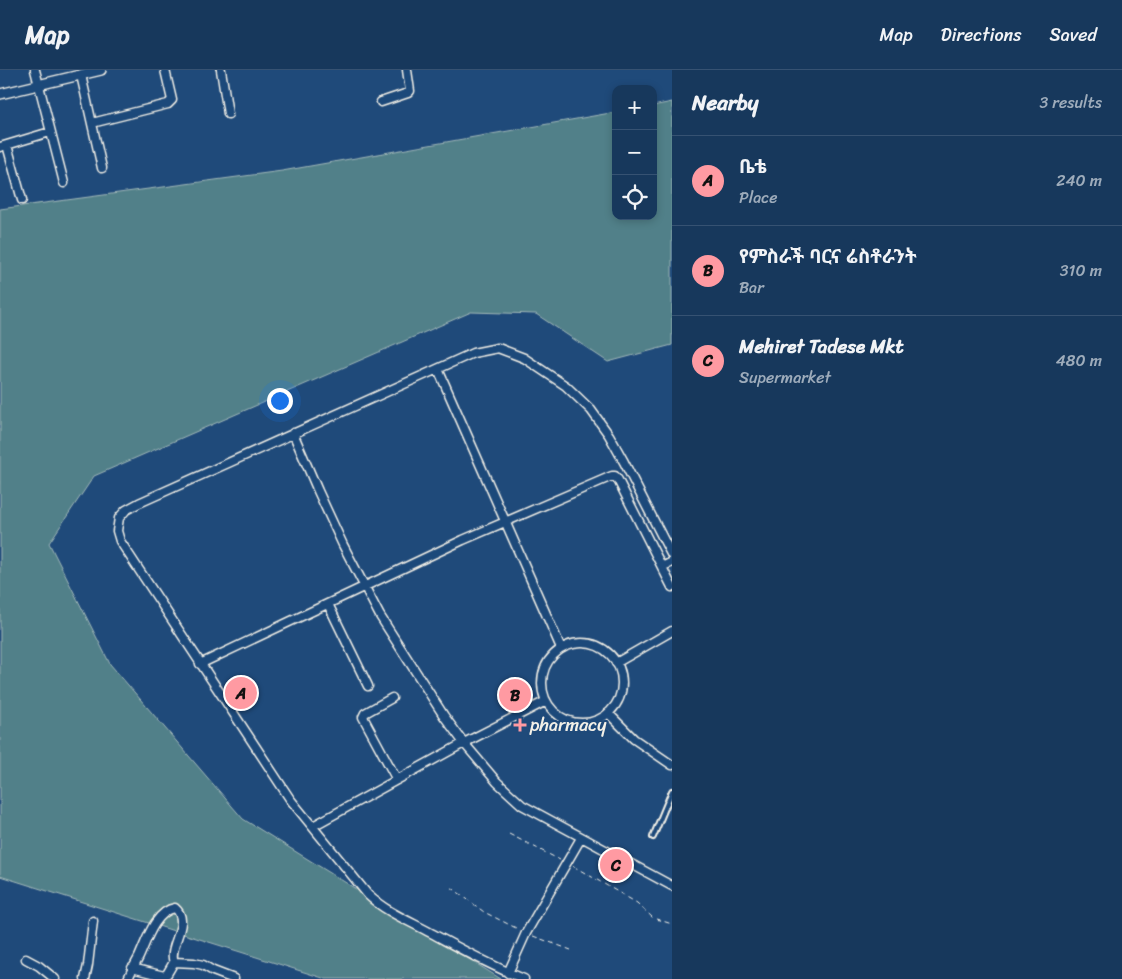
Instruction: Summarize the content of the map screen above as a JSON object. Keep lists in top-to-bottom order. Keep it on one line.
{"places":{"health":["pharmacy"]},"page":{"header":"Map","nav":["Map","Directions","Saved"],"heading":["Nearby","3 results"],"map_buttons":["+","−"],"list":[{"mark":"A","name":"ቤቴ","note":"Place","value":"240 m"},{"mark":"B","name":"የምስራች ባርና ሬስቶራንት","note":"Bar","value":"310 m"},{"mark":"C","name":"Mehiret Tadese Mkt","note":"Supermarket","value":"480 m"}],"pins":["A","B","C"]}}
